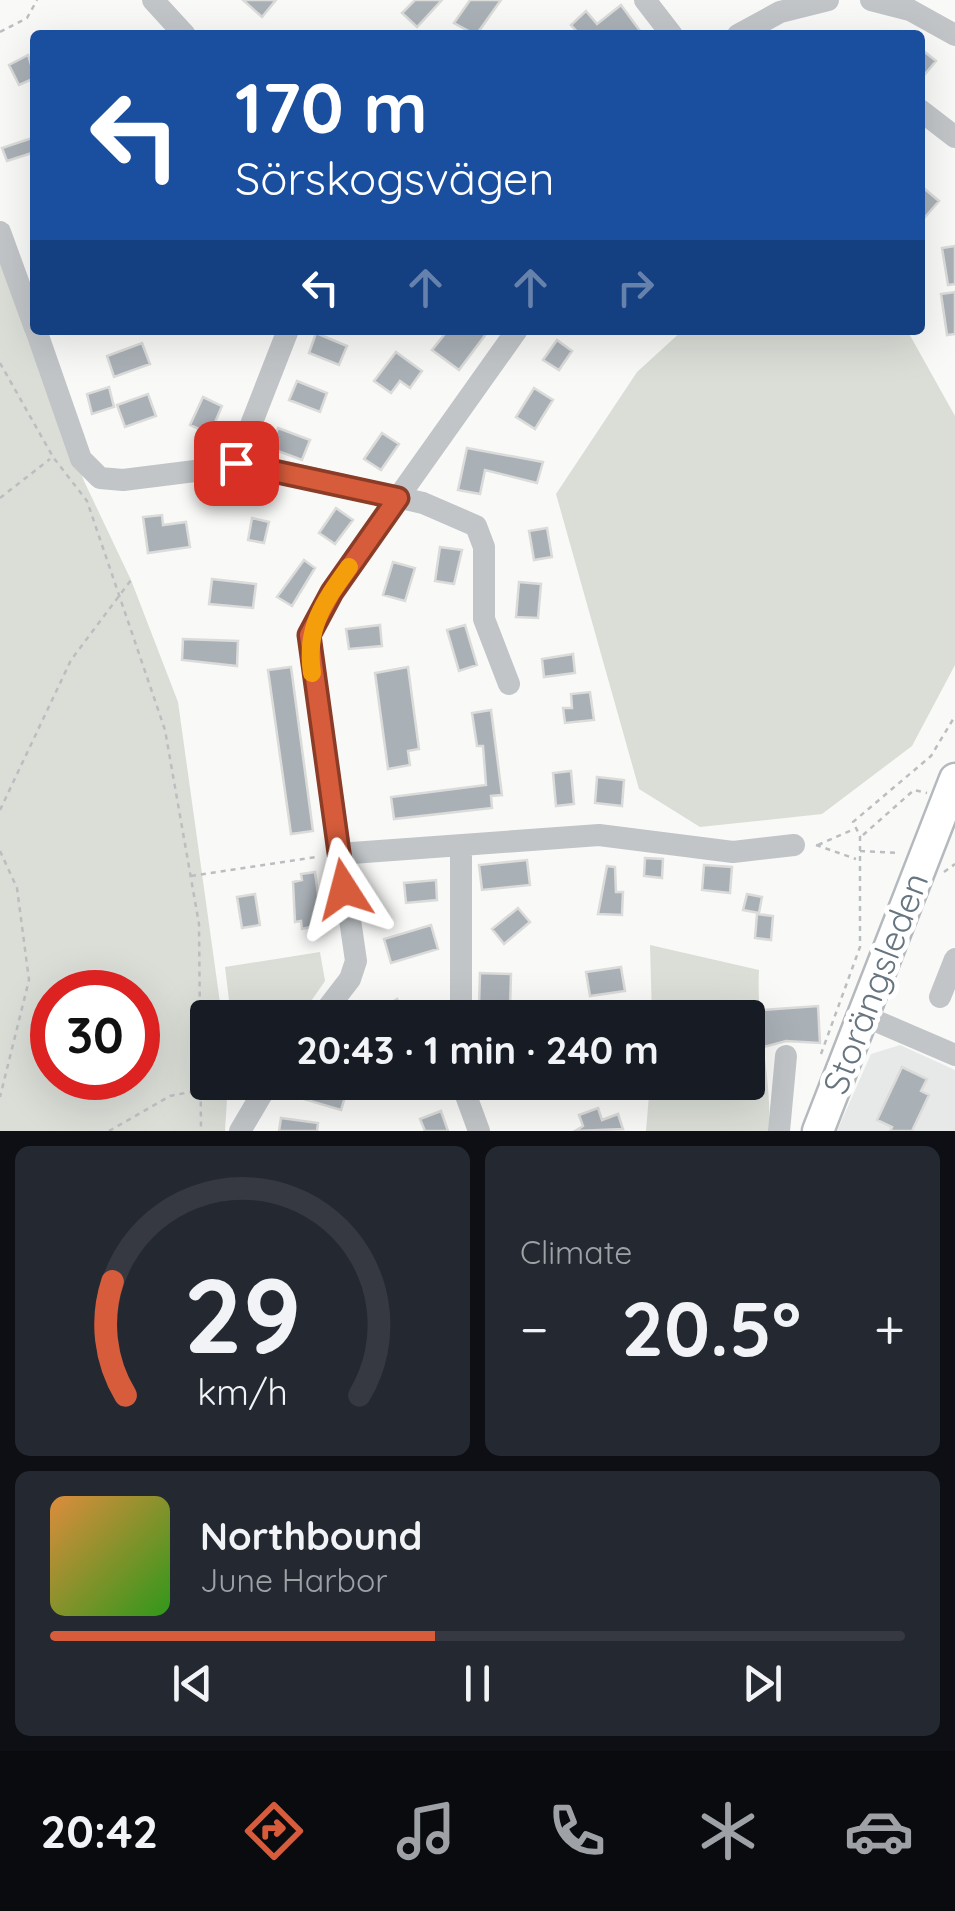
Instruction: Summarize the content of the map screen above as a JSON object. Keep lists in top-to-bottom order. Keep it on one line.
{"streets":{"main road":["Storängsleden"]},"page":{"turn":["170 m","Sörskogsvägen"],"limit":"30","trip":"20:43 · 1 min · 240 m","tile":"Climate","heat":["−","20.5°","+"],"song":["Northbound","June Harbor"],"tabs":"20:42","gauge":["29","km/h"]}}
